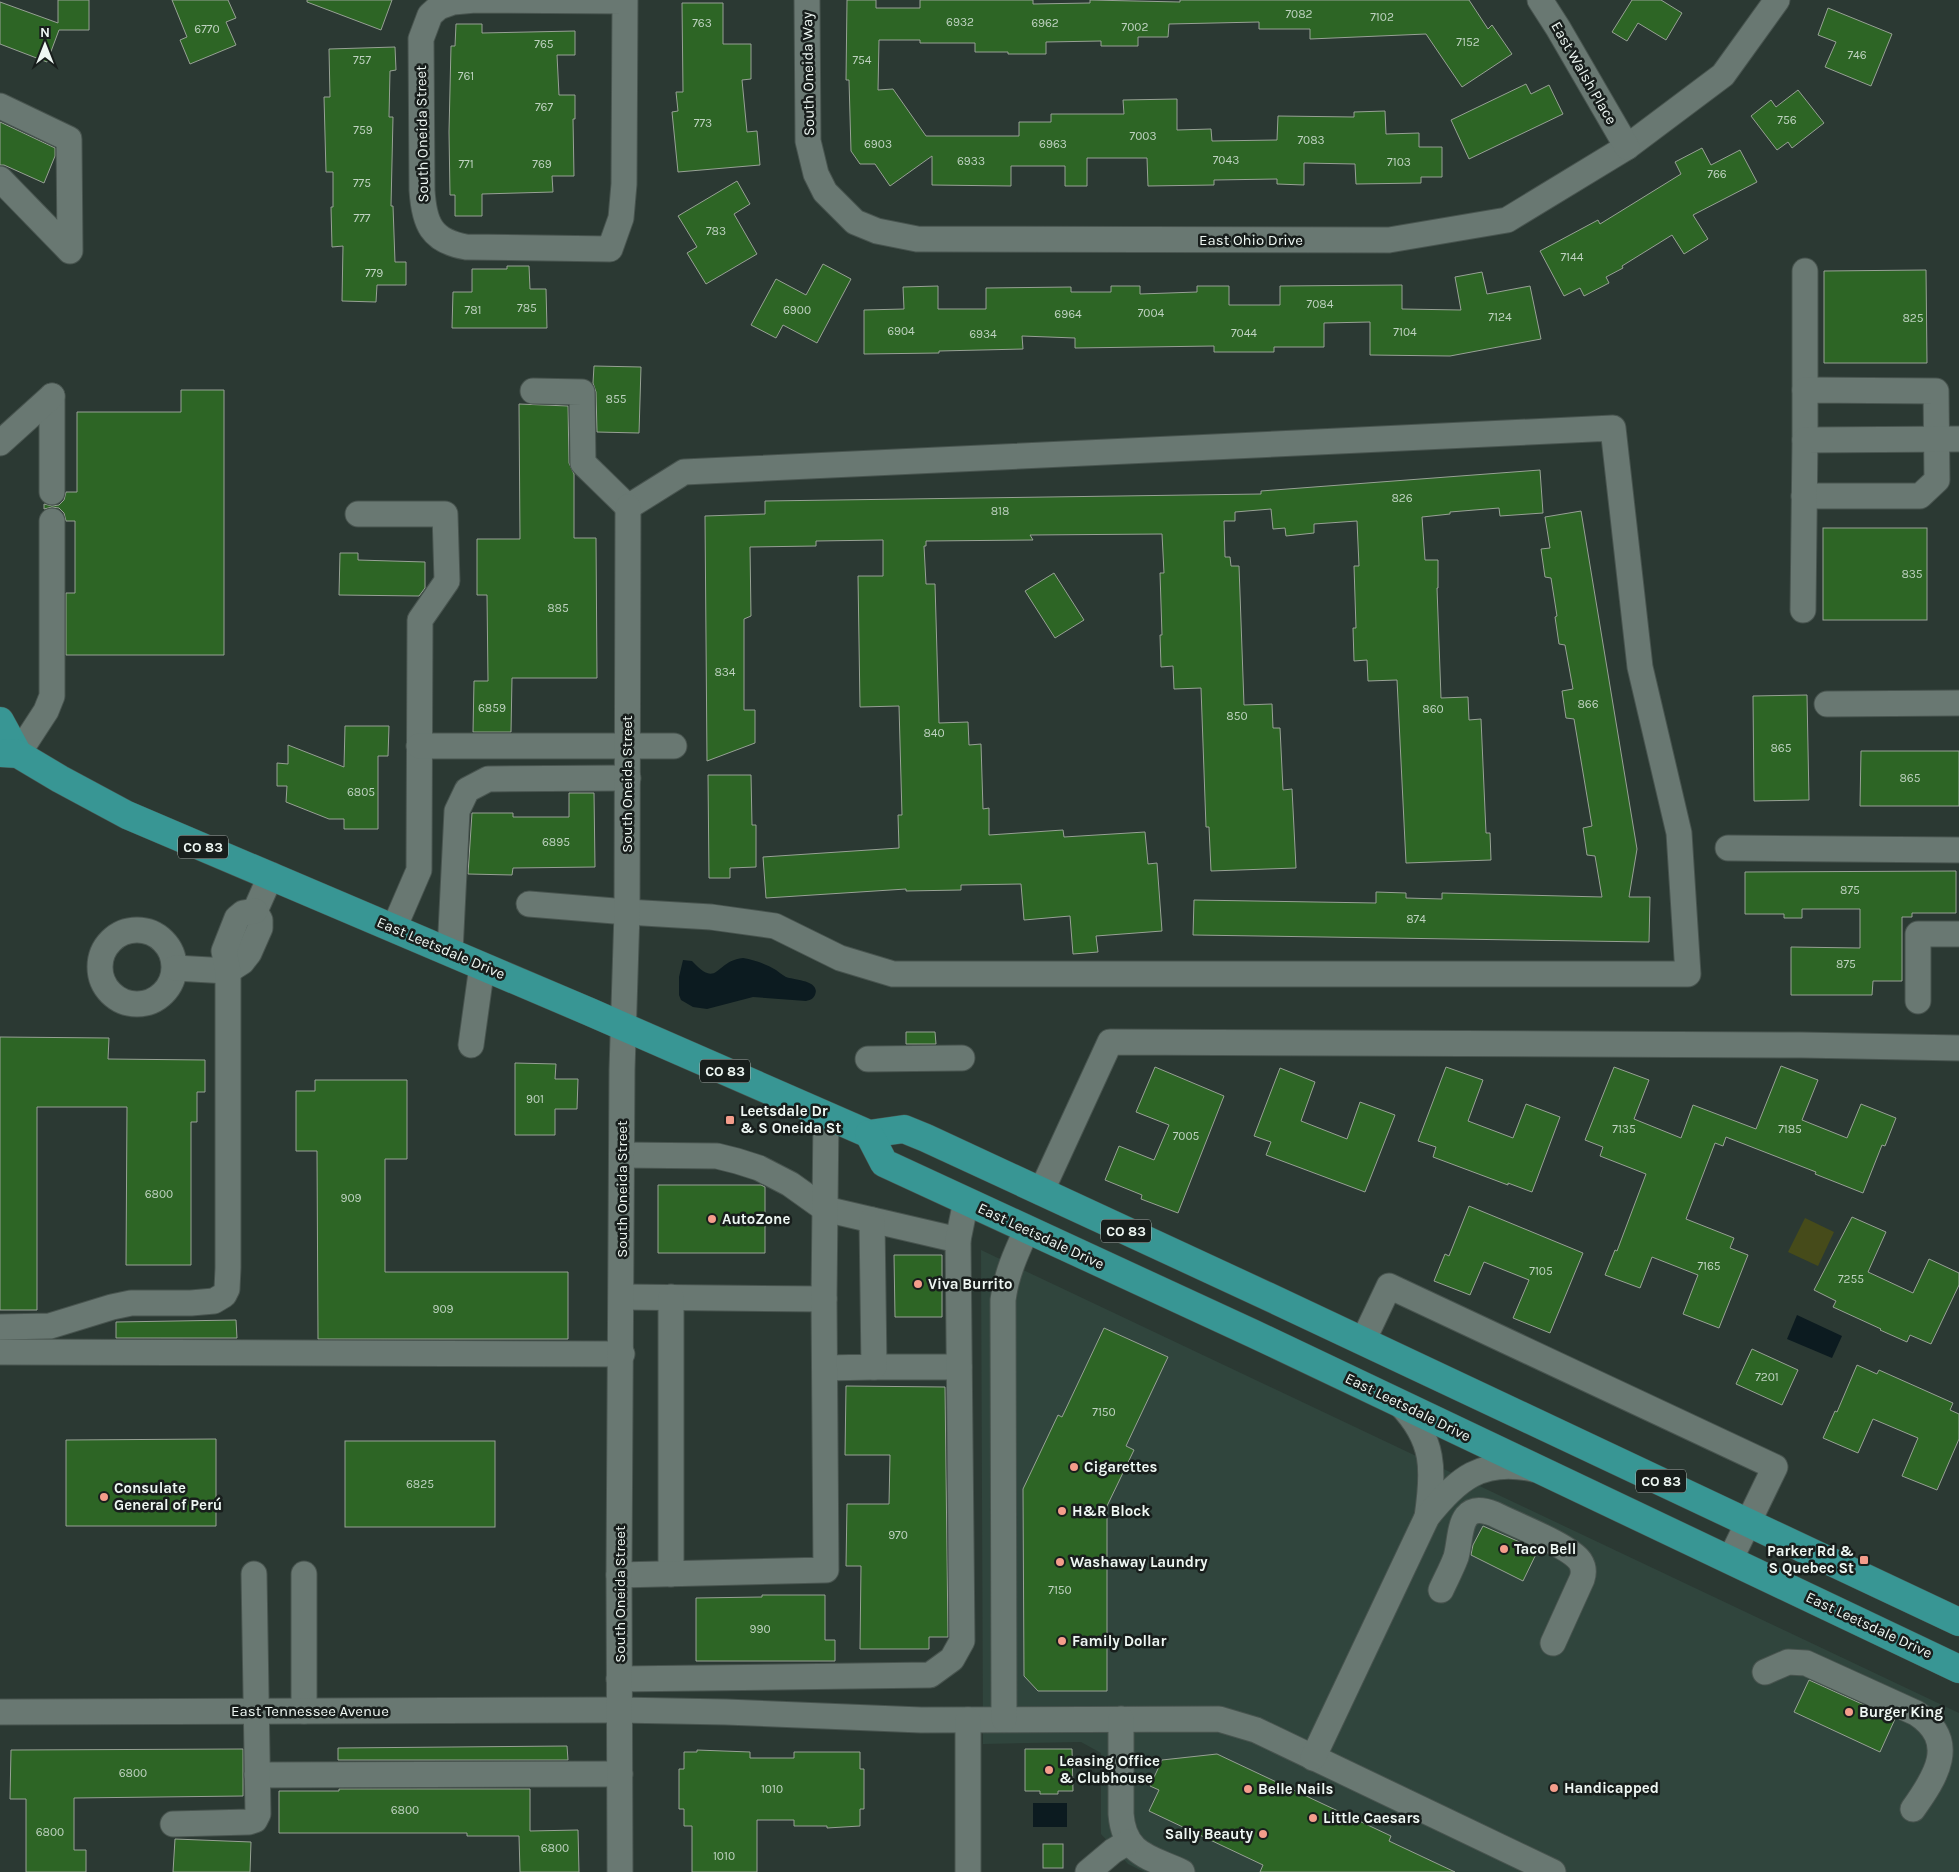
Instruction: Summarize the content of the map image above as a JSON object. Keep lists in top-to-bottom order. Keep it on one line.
{"streets":{"main road":["CO 83","East Leetsdale Drive"],"street":["East Walsh Place","South Oneida Way","South Oneida Street","East Ohio Drive","East Tennessee Avenue"]},"crossings":[["East Walsh Place","East Ohio Drive"],["South Oneida Way","East Ohio Drive"],["South Oneida Street","East Leetsdale Drive"],["South Oneida Street","East Tennessee Avenue"],["CO 83","East Leetsdale Drive"]],"places":{"transit":["Leetsdale Dr & S Oneida St","Parker Rd & S Quebec St"],"other":["AutoZone","Viva Burrito","Cigarettes","Consulate General of Perú","H&R Block","Taco Bell","Washaway Laundry","Family Dollar","Burger King","Leasing Office & Clubhouse","Handicapped","Belle Nails","Little Caesars","Sally Beauty"]},"house_numbers":["7082","7102","6932","763","6962","7002","6770","7152","765","746","757","754","761","767","756","773","759","7003","7083","6903","6963","7043","6933","7103","771","769","766","775","777","783","7144","779","7084","785","781","6900","7004","6964","7124","825","6904","7104","7044","6934","855","826","818","835","885","834","866","6859","860","850","840","865","865","6805","6895","875","874","875","901","7135","7185","7005","6800","909","7165","7105","7255","909","7201","7150","6825","970","7150","990","6800","1010","6800","6800","6800","1010"],"north":"top"}
